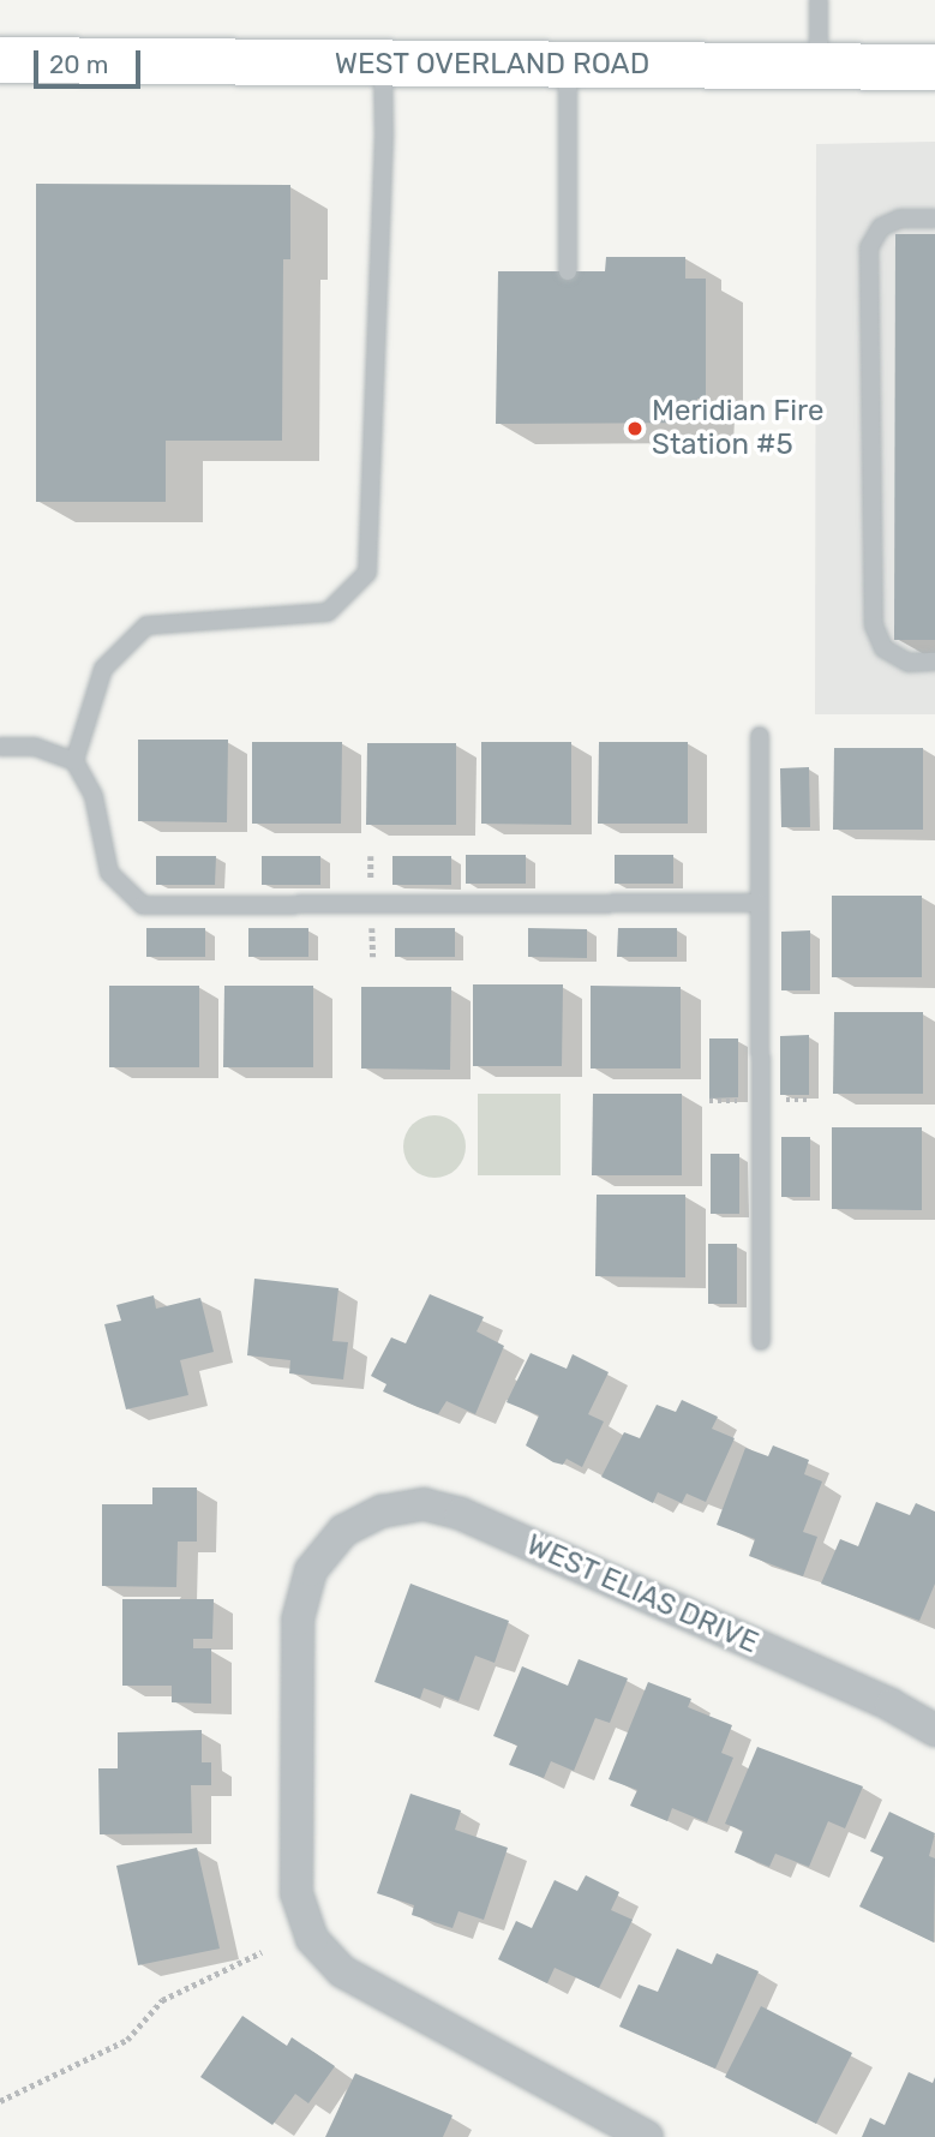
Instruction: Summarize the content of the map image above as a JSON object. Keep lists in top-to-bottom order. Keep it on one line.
{"streets":{"street":["WEST OVERLAND ROAD","WEST ELIAS DRIVE"]},"places":["Meridian Fire Station #5"],"scale_bar":"20 m"}
